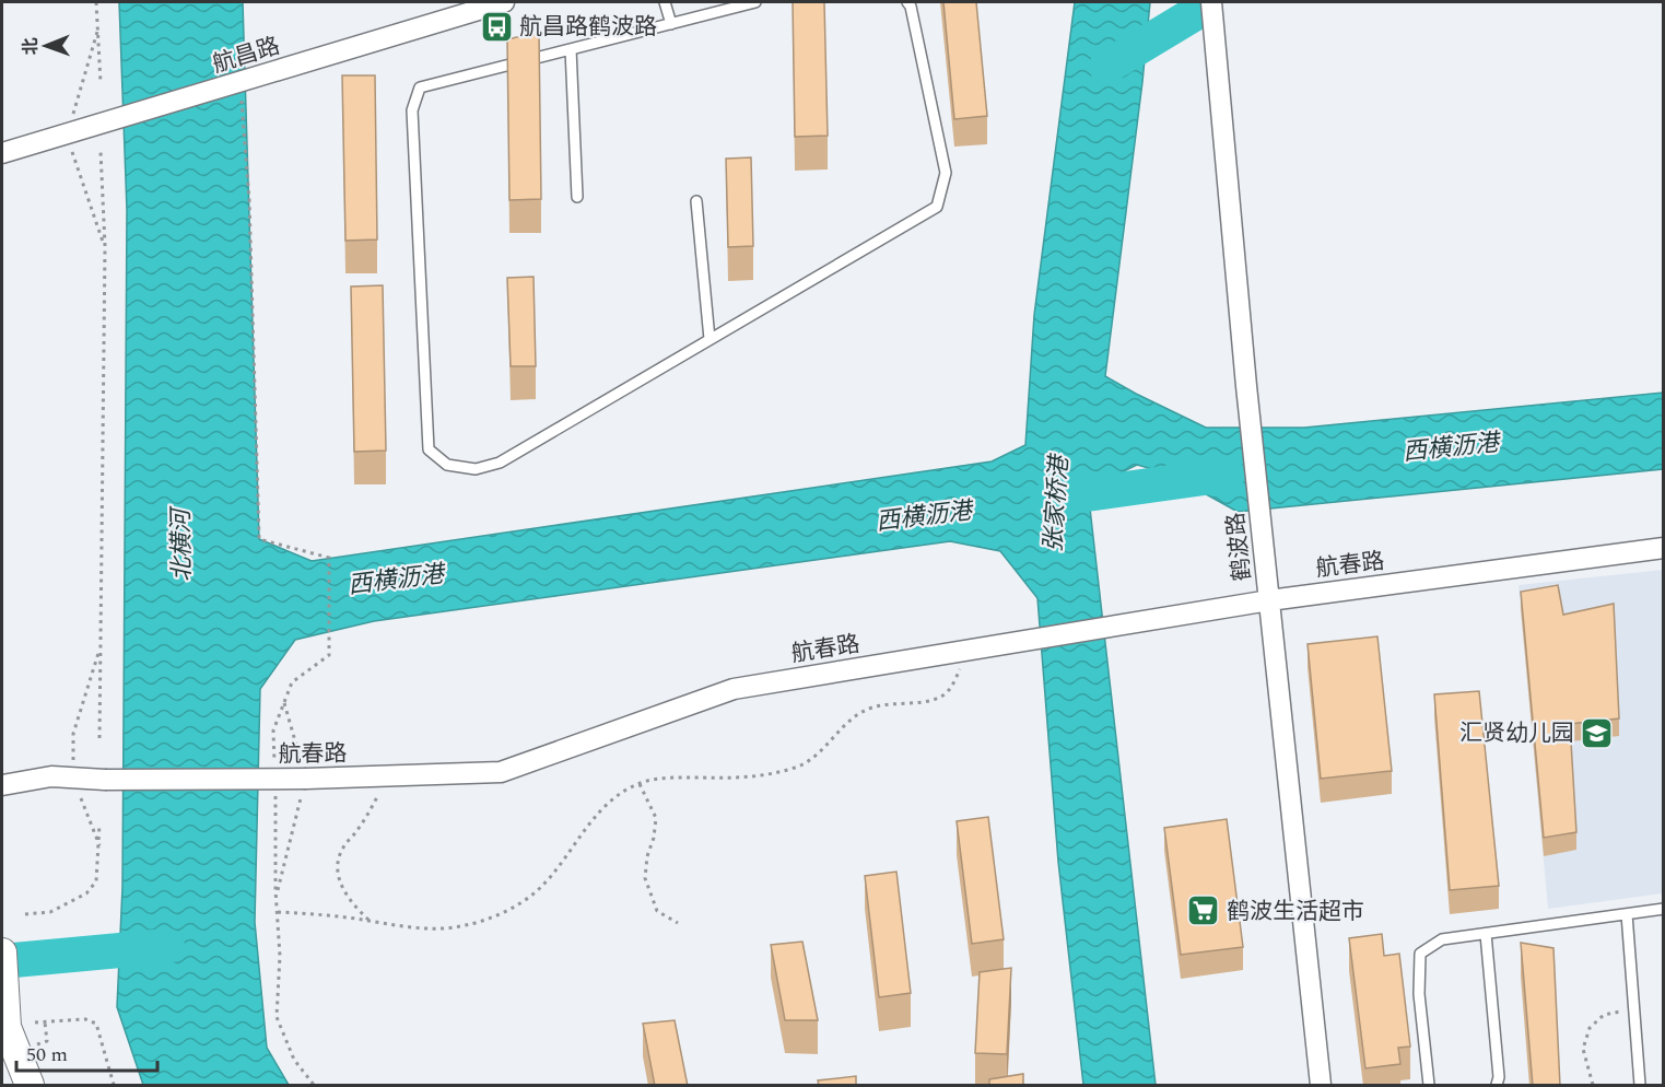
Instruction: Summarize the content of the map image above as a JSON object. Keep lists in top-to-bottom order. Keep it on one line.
{"streets":{"street":["航昌路","鹤波路","航春路"]},"crossings":[["鹤波路","航春路"]],"water":["西横沥港","张家桥港","北横河"],"places":{"bus stop":["航昌路鹤波路"],"school or university":["汇贤幼儿园"],"supermarket":["鹤波生活超市"]},"scale_bar":"50 m","north":"left"}
